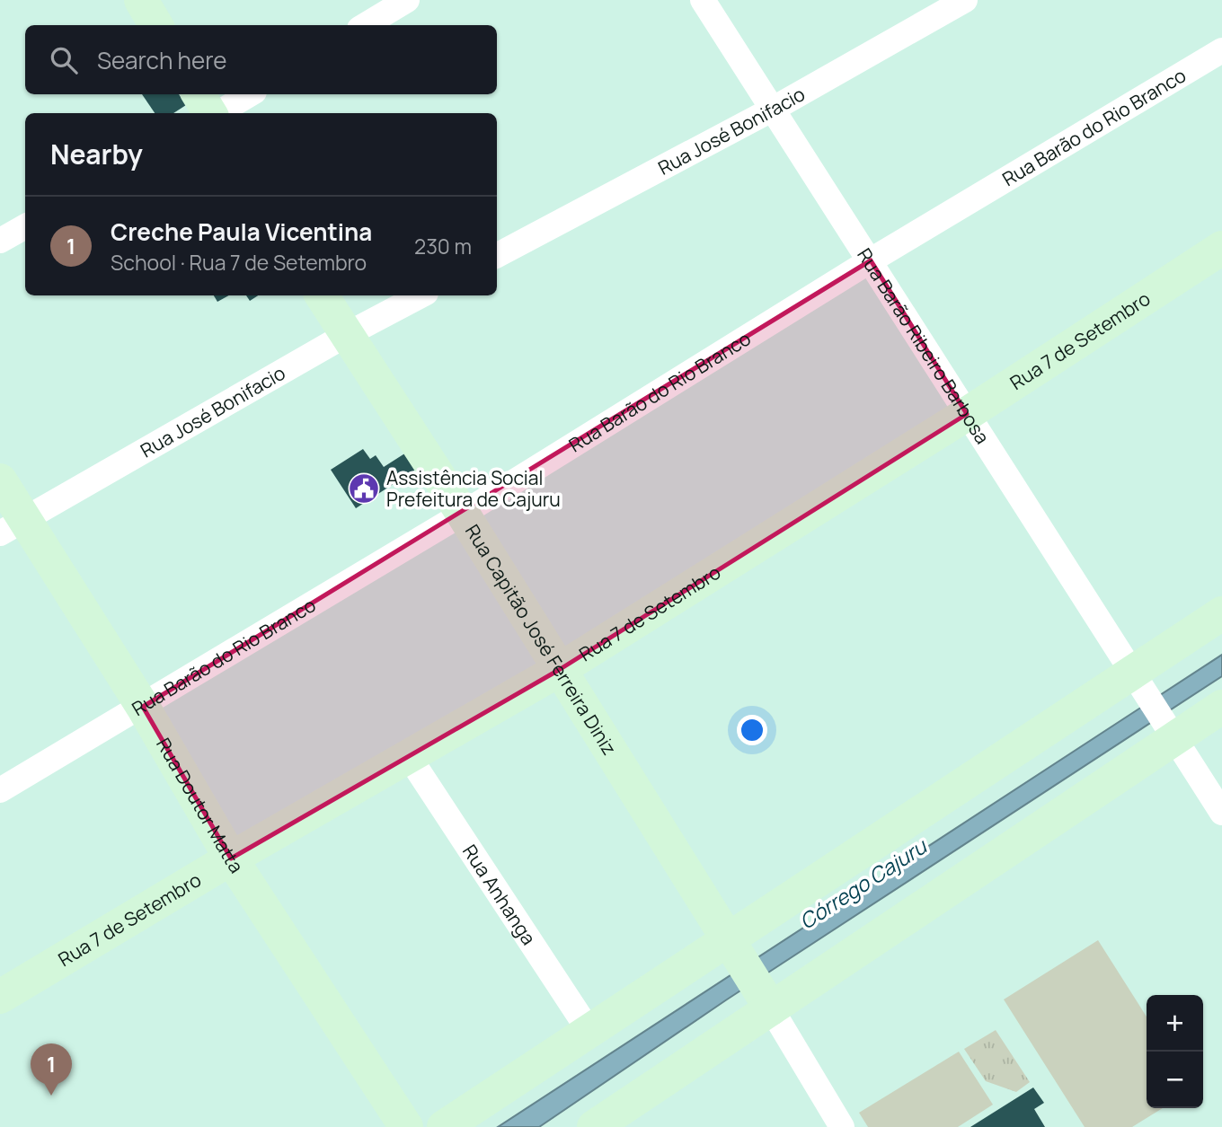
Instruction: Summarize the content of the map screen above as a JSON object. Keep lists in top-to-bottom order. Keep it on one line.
{"streets":{"street":["Rua Barão do Rio Branco","Rua José Bonifacio","Rua 7 de Setembro","Rua Barão Ribeiro Barbosa","Rua Capitão José Ferreira Diniz","Rua Doutor Matta","Rua Anhanga"]},"crossings":[["Rua Barão do Rio Branco","Rua Barão Ribeiro Barbosa"],["Rua Barão do Rio Branco","Rua Capitão José Ferreira Diniz"],["Rua Barão do Rio Branco","Rua Doutor Matta"],["Rua José Bonifacio","Rua Barão Ribeiro Barbosa"],["Rua José Bonifacio","Rua Capitão José Ferreira Diniz"],["Rua José Bonifacio","Rua Doutor Matta"],["Rua 7 de Setembro","Rua Barão Ribeiro Barbosa"],["Rua 7 de Setembro","Rua Capitão José Ferreira Diniz"],["Rua 7 de Setembro","Rua Doutor Matta"],["Rua 7 de Setembro","Rua Anhanga"]],"water":["Córrego Cajuru"],"places":{"public building":["Assistência Social Prefeitura de Cajuru"]},"page":{"search":"Search here","heading":"Nearby","list":[{"mark":"1","name":"Creche Paula Vicentina","note":"School · Rua 7 de Setembro","value":"230 m"}],"map_buttons":["+","−"],"pins":"1"}}
